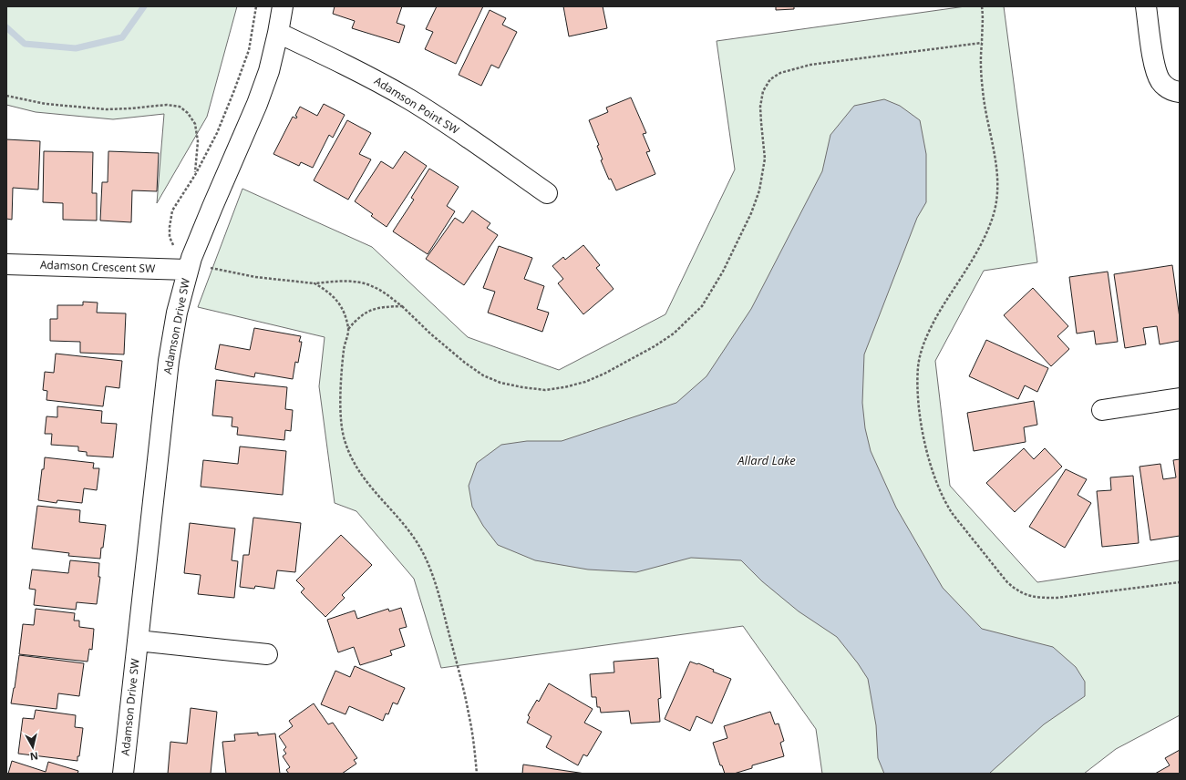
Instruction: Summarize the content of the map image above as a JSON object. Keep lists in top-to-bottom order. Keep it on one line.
{"streets":{"street":["Adamson Point SW","Adamson Crescent SW","Adamson Drive SW"]},"crossings":[["Adamson Point SW","Adamson Drive SW"],["Adamson Crescent SW","Adamson Drive SW"]],"water":["Allard Lake"],"north":"bottom"}
